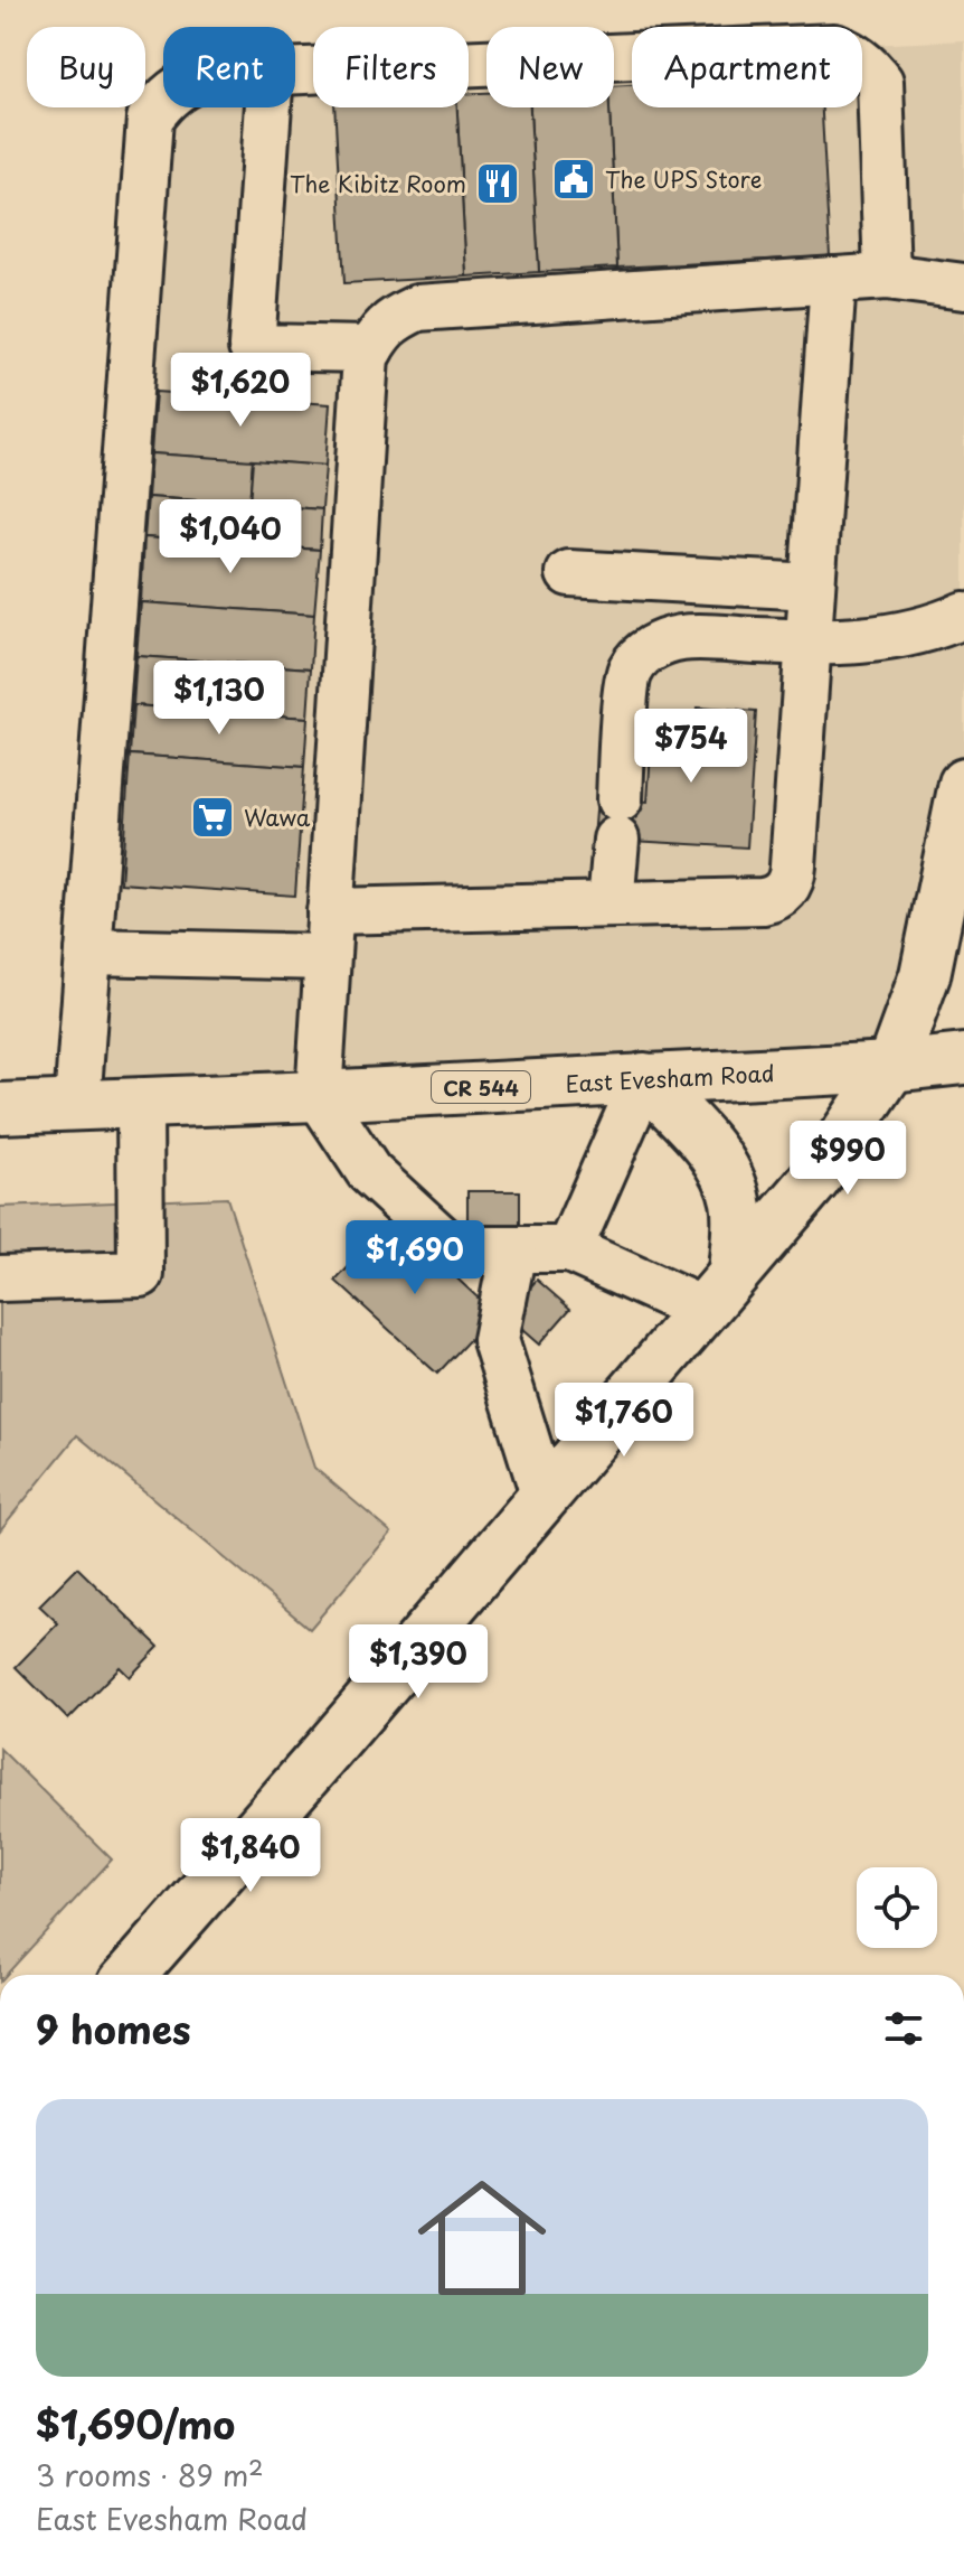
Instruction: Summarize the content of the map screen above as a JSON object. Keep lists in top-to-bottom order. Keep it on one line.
{"streets":{"main road":["East Evesham Road","CR 544"]},"places":{"public building":["The UPS Store"],"restaurant":["The Kibitz Room"],"supermarket":["Wawa"]},"page":{"chip":["Buy","Rent","Filters","New","Apartment"],"price":["$1,620","$1,040","$1,130","$754","$990","$1,690","$1,760","$1,390","$1,840"],"heading":"9 homes","list":[{"name":"$1,690/mo","note":"3 rooms · 89 m² · East Evesham Road"}]}}
